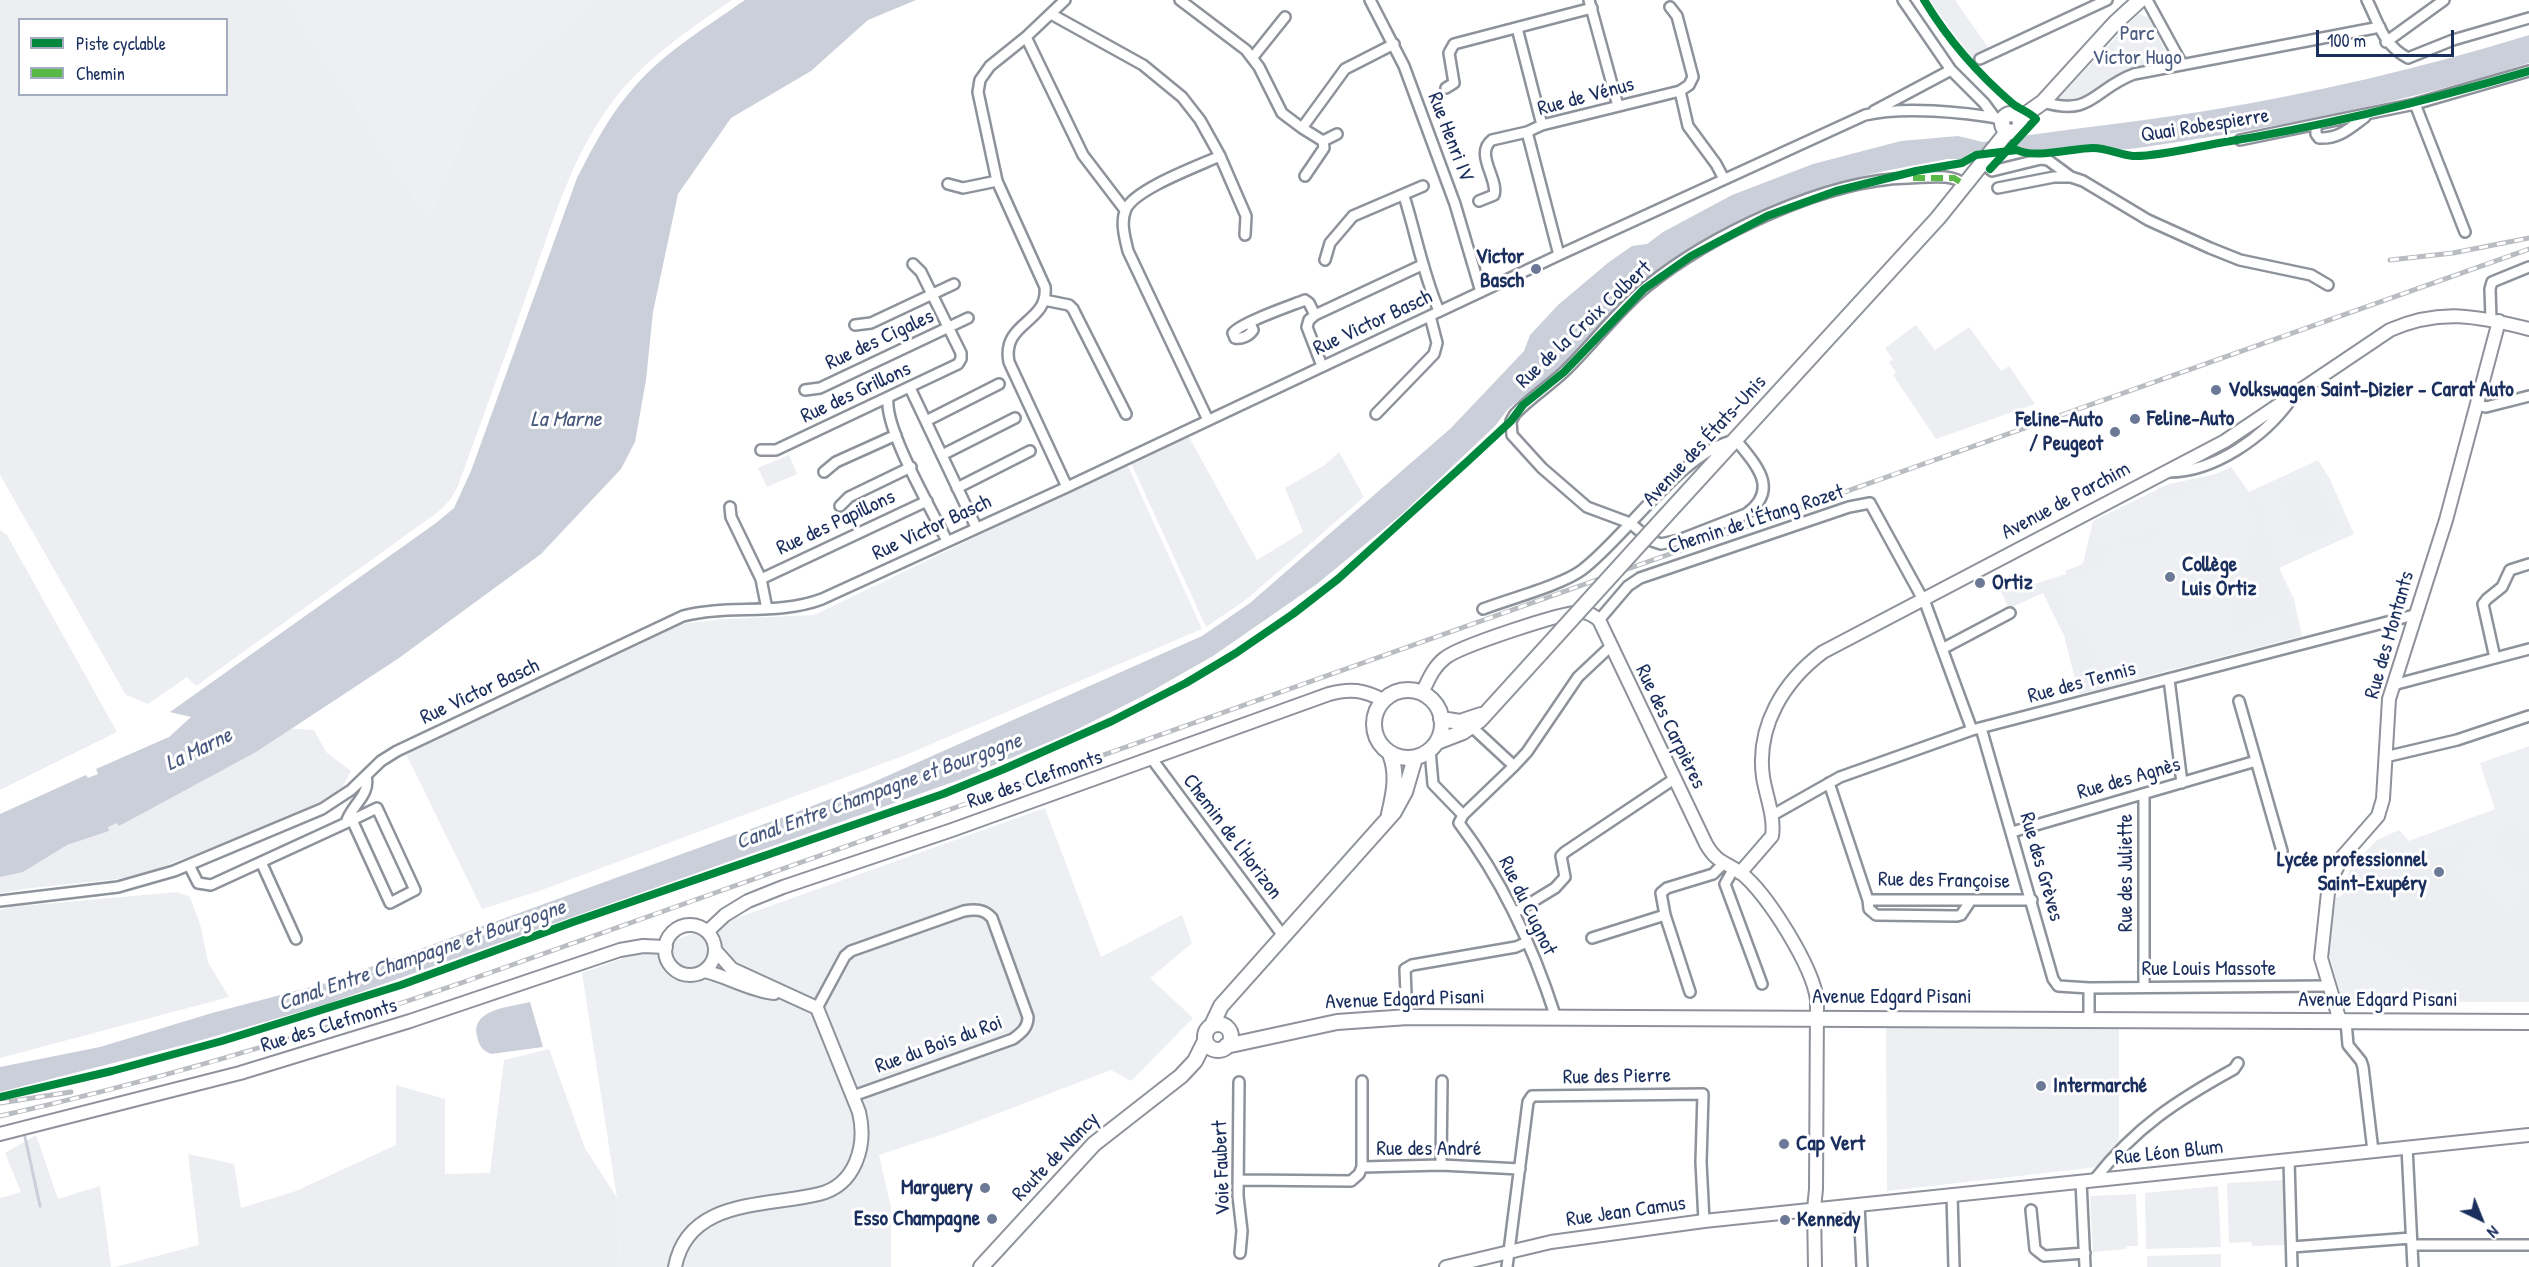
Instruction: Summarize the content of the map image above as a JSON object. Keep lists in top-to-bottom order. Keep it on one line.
{"streets":{"main road":["Avenue des États-Unis","Avenue Edgard Pisani","Route de Nancy"],"street":["Rue de Vénus","Quai Robespierre","Rue Henri IV","Rue Victor Basch","Rue de la Croix Colbert","Rue des Cigales","Rue des Grillons","Avenue de Parchim","Chemin de l'Étang Rozet","Rue des Papillons","Rue des Montants","Rue des Tennis","Rue des Carpières","Rue des Agnès","Rue des Clefmonts","Chemin de l'Horizon","Rue des Grèves","Rue des Juliette","Rue des Françoise","Rue du Cugnot","Rue Louis Massote","Rue du Bois du Roi","Rue des Pierre","Rue des André","Rue Léon Blum","Voie Faubert","Rue Jean Camus"]},"crossings":[["Rue de Vénus","Rue Victor Basch"],["Rue Henri IV","Rue Victor Basch"],["Rue Victor Basch","Avenue des États-Unis"],["Rue de la Croix Colbert","Avenue des États-Unis"],["Rue des Cigales","Rue des Grillons"],["Avenue des États-Unis","Rue des Clefmonts"],["Avenue des États-Unis","Rue du Cugnot"],["Avenue des États-Unis","Route de Nancy"],["Avenue de Parchim","Chemin de l'Étang Rozet"],["Avenue de Parchim","Rue des Montants"],["Avenue de Parchim","Rue des Tennis"],["Avenue de Parchim","Rue des Carpières"],["Avenue de Parchim","Rue des Grèves"],["Chemin de l'Étang Rozet","Rue des Carpières"],["Chemin de l'Étang Rozet","Rue des Grèves"],["Rue des Montants","Rue des Tennis"],["Rue des Montants","Rue Louis Massote"],["Rue des Montants","Avenue Edgard Pisani"],["Rue des Tennis","Rue des Grèves"],["Rue des Tennis","Rue des Françoise"],["Rue des Carpières","Avenue Edgard Pisani"],["Rue des Carpières","Rue Léon Blum"],["Rue des Carpières","Rue Jean Camus"],["Rue des Agnès","Rue des Grèves"],["Rue des Agnès","Rue des Juliette"],["Rue des Clefmonts","Chemin de l'Horizon"],["Rue des Clefmonts","Rue du Cugnot"],["Rue des Clefmonts","Route de Nancy"],["Chemin de l'Horizon","Route de Nancy"],["Rue des Grèves","Rue des Françoise"],["Rue des Grèves","Rue Louis Massote"],["Rue des Juliette","Rue Louis Massote"],["Rue du Cugnot","Avenue Edgard Pisani"],["Rue du Cugnot","Route de Nancy"],["Avenue Edgard Pisani","Route de Nancy"],["Rue des Pierre","Rue des André"],["Rue des Pierre","Rue Jean Camus"],["Rue des André","Voie Faubert"],["Rue Léon Blum","Rue Jean Camus"]],"water":["La Marne","Canal Entre Champagne et Bourgogne"],"parks":["Parc Victor Hugo"],"places":["Victor Basch","Volkswagen Saint-Dizier - Carat Auto","Feline-Auto","Feline-Auto / Peugeot","Collège Luis Ortiz","Ortiz","Lycée professionnel Saint-Exupéry","Intermarché","Cap Vert","Marguery","Esso Champagne","Kennedy"],"legend":["Piste cyclable","Chemin"],"scale_bar":"100 m","north":"bottom right"}
